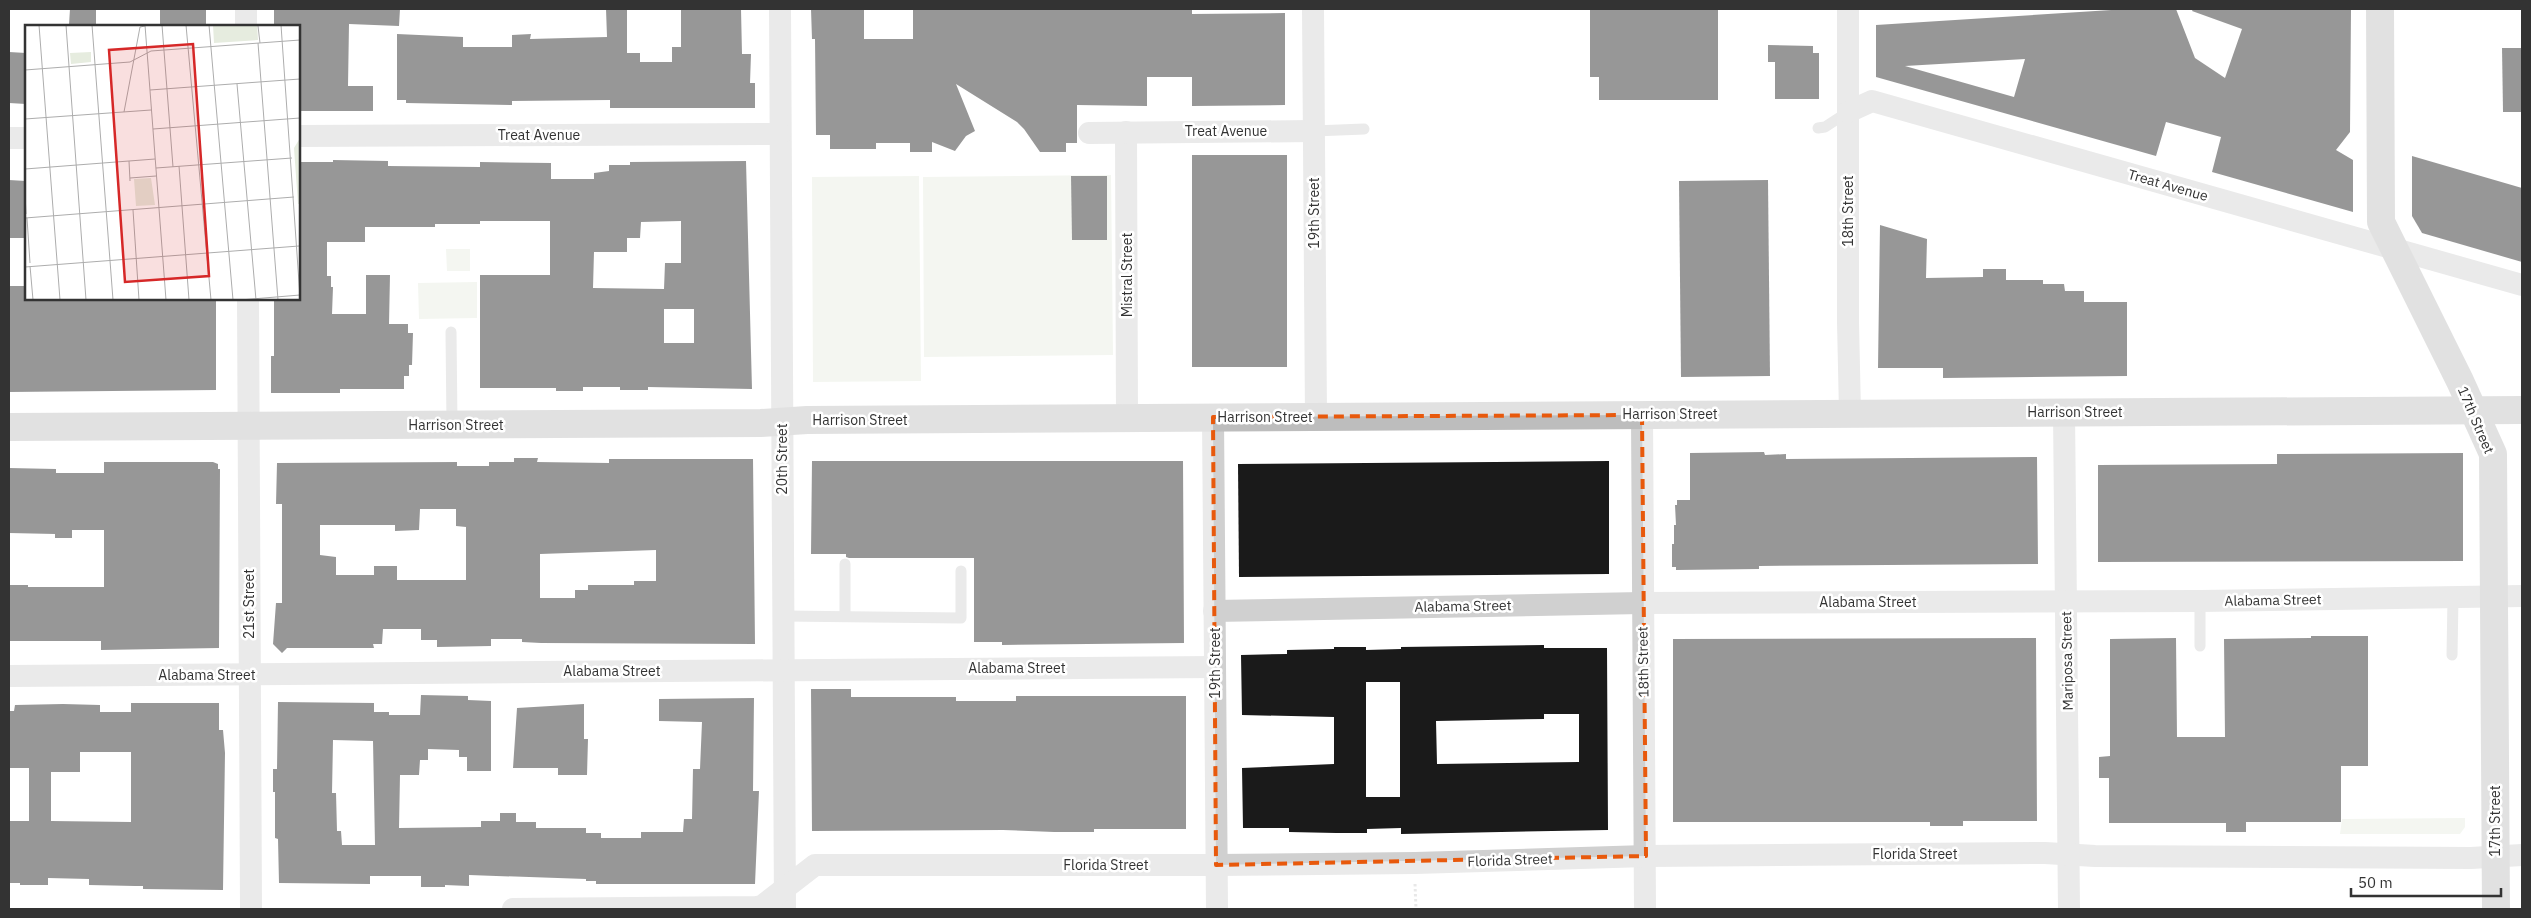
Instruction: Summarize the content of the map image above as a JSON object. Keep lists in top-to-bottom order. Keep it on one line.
{"streets":{"street":["Treat Avenue","18th Street","19th Street","Mistral Street","Harrison Street","17th Street","20th Street","Alabama Street","21st Street","Mariposa Street","Florida Street"]},"crossings":[["Treat Avenue","18th Street"],["Treat Avenue","19th Street"],["Treat Avenue","Mistral Street"],["Treat Avenue","17th Street"],["Treat Avenue","20th Street"],["18th Street","Harrison Street"],["18th Street","Alabama Street"],["18th Street","Florida Street"],["19th Street","Harrison Street"],["19th Street","Alabama Street"],["19th Street","Florida Street"],["Mistral Street","Harrison Street"],["Harrison Street","17th Street"],["Harrison Street","20th Street"],["Harrison Street","21st Street"],["Harrison Street","Mariposa Street"],["17th Street","Alabama Street"],["17th Street","Florida Street"],["20th Street","Alabama Street"],["20th Street","Florida Street"],["Alabama Street","21st Street"],["Alabama Street","Mariposa Street"],["Mariposa Street","Florida Street"]],"scale_bar":"50 m"}
